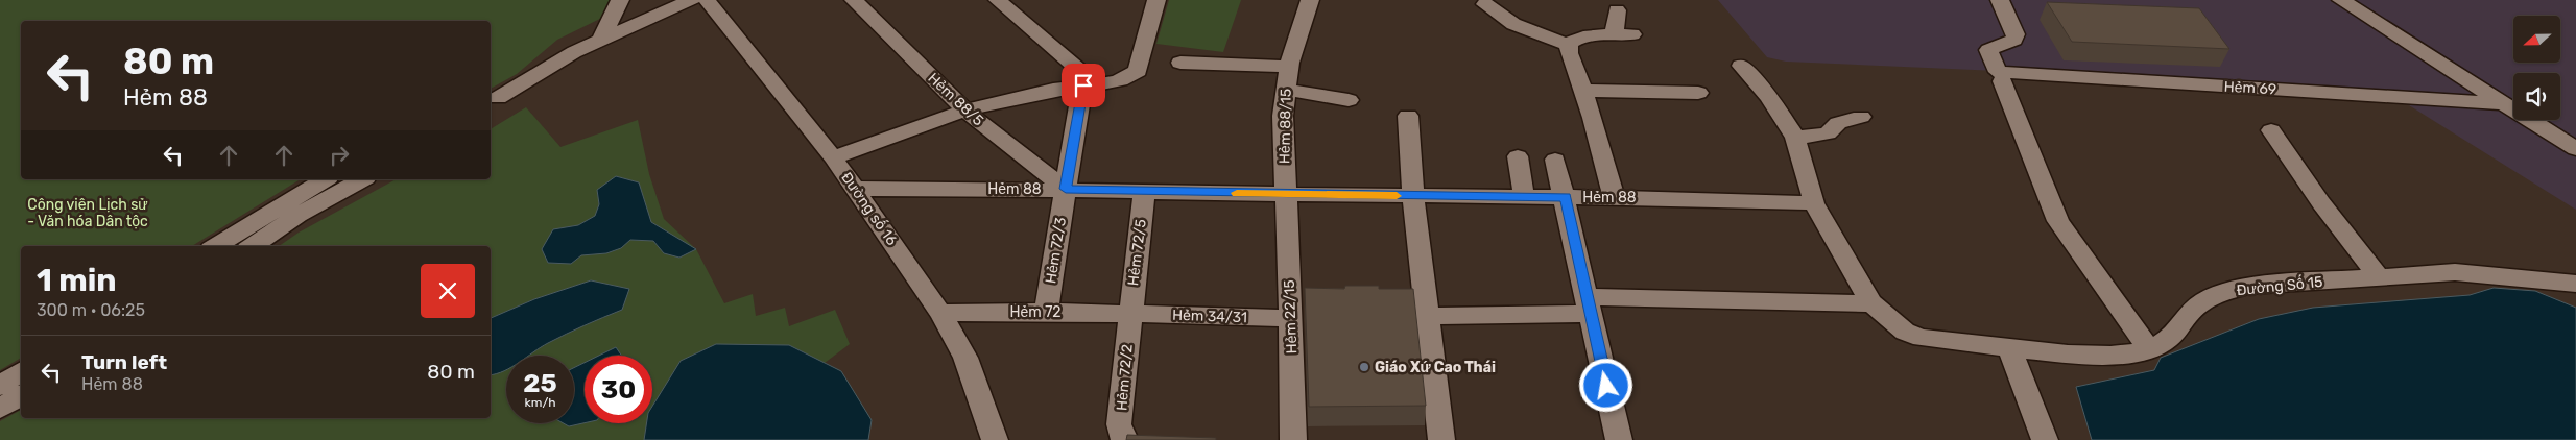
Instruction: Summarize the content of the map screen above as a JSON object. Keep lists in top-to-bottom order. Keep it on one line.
{"streets":{"street":["Hẻm 69","Hẻm 88/5","Hẻm 88/15","Hẻm 88","Đường số 16","Hẻm 72/3","Hẻm 72/5","Đường Số 15","Hẻm 72","Hẻm 34/31","Hẻm 22/15","Hẻm 72/2"]},"crossings":[["Hẻm 88/5","Hẻm 88"],["Hẻm 88/5","Hẻm 72/3"],["Hẻm 88/15","Hẻm 88"],["Hẻm 88/15","Hẻm 22/15"],["Hẻm 88","Đường số 16"],["Hẻm 88","Hẻm 72/3"],["Hẻm 88","Hẻm 72/5"],["Hẻm 88","Hẻm 22/15"],["Đường số 16","Hẻm 72"],["Hẻm 72/3","Hẻm 72"],["Hẻm 72/5","Hẻm 72"],["Hẻm 72/5","Hẻm 34/31"],["Hẻm 72/5","Hẻm 72/2"],["Hẻm 72","Hẻm 34/31"],["Hẻm 72","Hẻm 72/2"],["Hẻm 34/31","Hẻm 22/15"],["Hẻm 34/31","Hẻm 72/2"]],"parks":["Công viên Lịch sử - Văn hóa Dân tộc"],"places":["Giáo Xứ Cao Thái"],"north":"left","page":{"turn":["80 m","Hẻm 88"],"heading":["1 min","300 m · 06:25"],"list":[{"name":"Turn left","note":"Hẻm 88","value":"80 m"}],"speed":"25 km/h","limit":"30"}}
